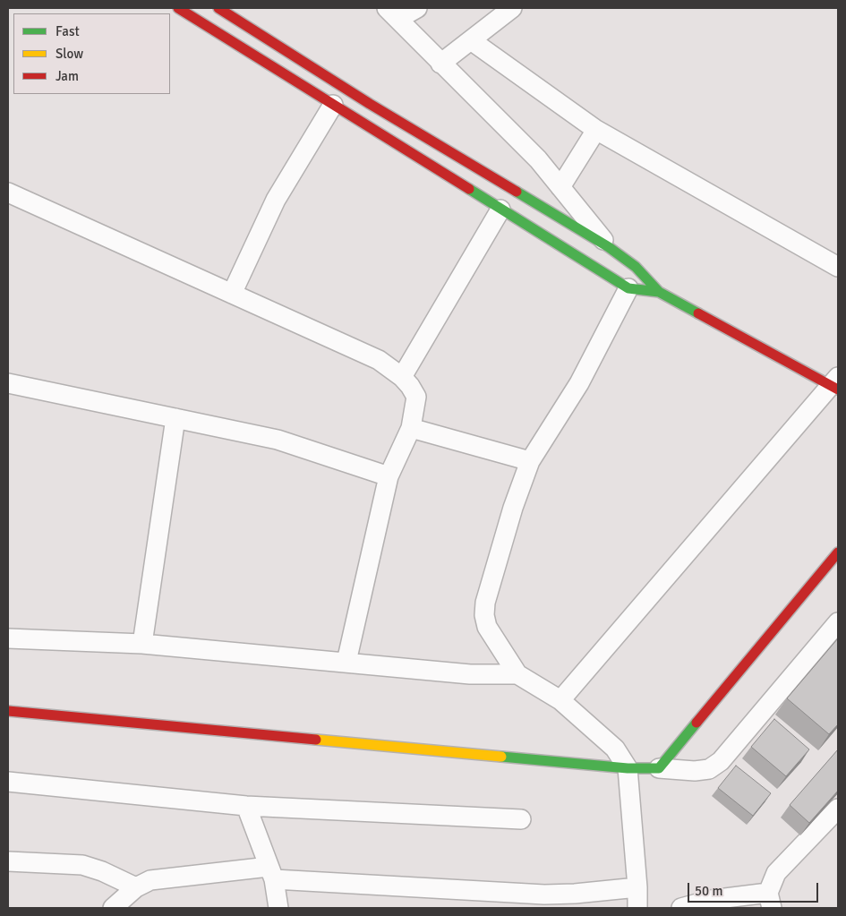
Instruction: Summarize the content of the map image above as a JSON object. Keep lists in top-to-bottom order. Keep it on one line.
{"legend":["Fast","Slow","Jam"],"scale_bar":"50 m"}
